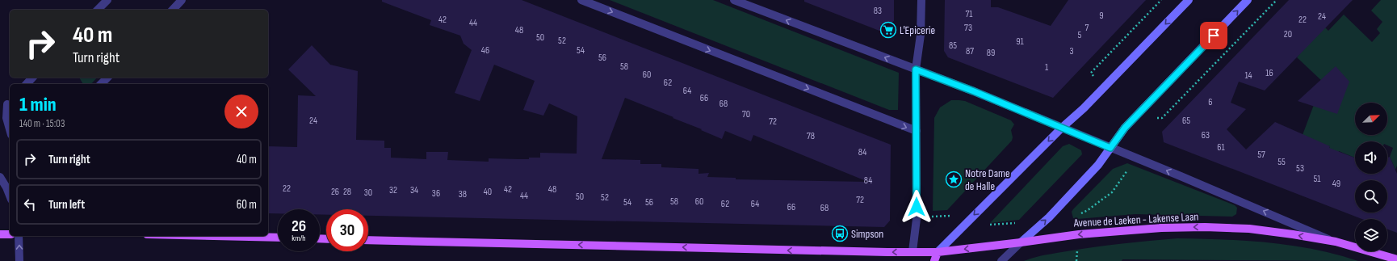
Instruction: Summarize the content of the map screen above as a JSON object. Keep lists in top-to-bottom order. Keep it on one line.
{"streets":{"main road":["Avenue de Laeken - Lakense Laan"]},"one_way":["Avenue de Laeken - Lakense Laan"],"places":{"supermarket":["L'Epicerie"],"place":["Notre Dame de Halle"],"bus stop":["Simpson"]},"house_numbers":["83","71","9","24","42","22","44","73","7","48","20","5","50","52","91","85","46","54","87","3","89","56","58","1","16","60","14","62","64","66","6","68","70","24","65","72","63","78","61","84","57","55","53","51","84","49","22","42","48","32","34","26","28","40","30","36","38","44","50","52","72","58","60","54","56","62","64","66","68"],"north":"top right","page":{"turn":["40 m","Turn right"],"heading":["1 min","140 m · 15:03"],"list":[{"name":"Turn right","value":"40 m"},{"name":"Turn left","value":"60 m"}],"speed":"26 km/h","limit":"30"}}
